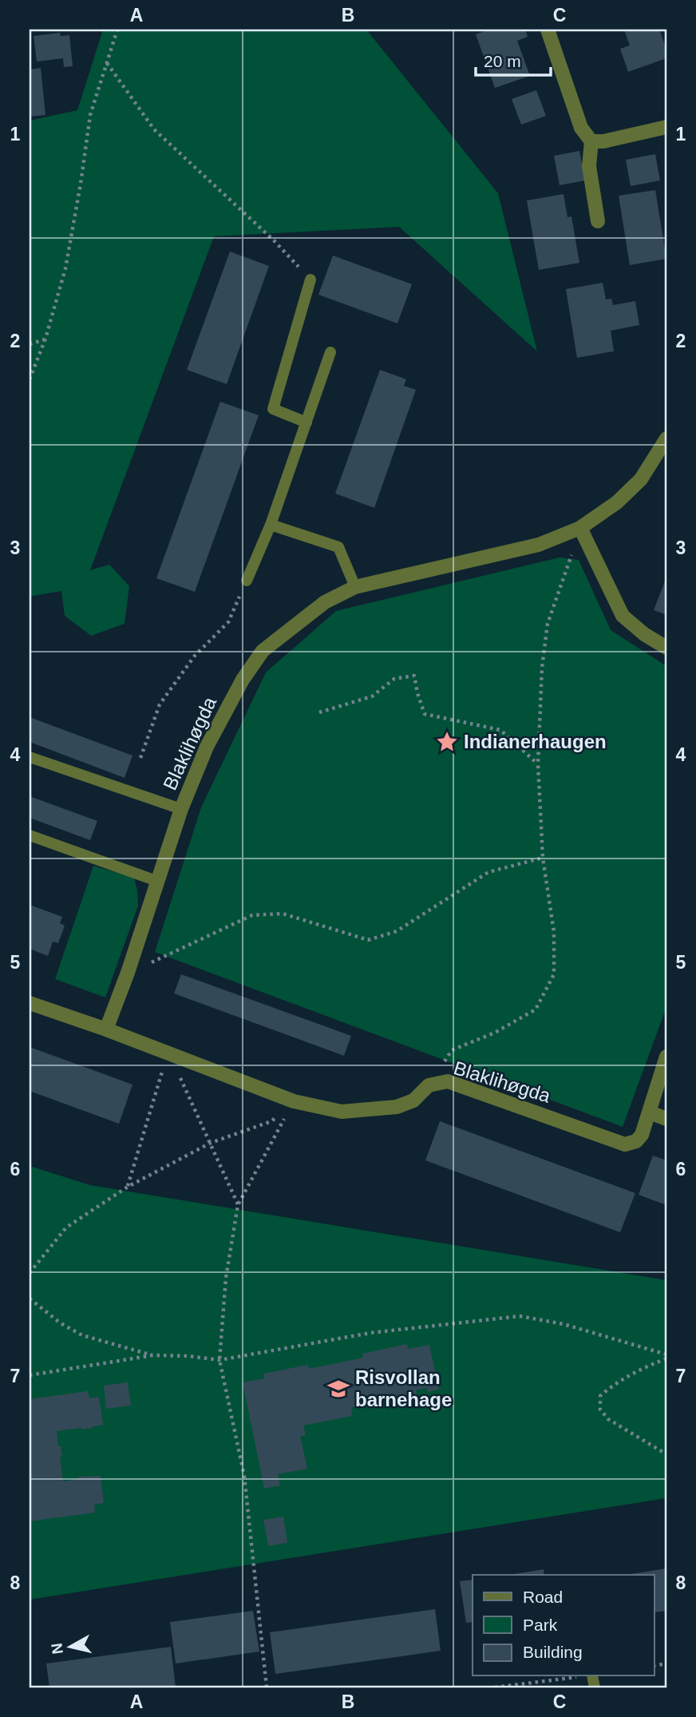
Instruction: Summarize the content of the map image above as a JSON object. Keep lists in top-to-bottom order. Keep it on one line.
{"streets":{"street":["Blaklihøgda"]},"places":{"place":["Indianerhaugen"],"school or university":["Risvollan barnehage"]},"legend":["Road","Park","Building"],"scale_bar":"20 m","north":"left","grid":{"columns":["A","B","C"],"rows":["1","2","3","4","5","6","7","8"]}}
